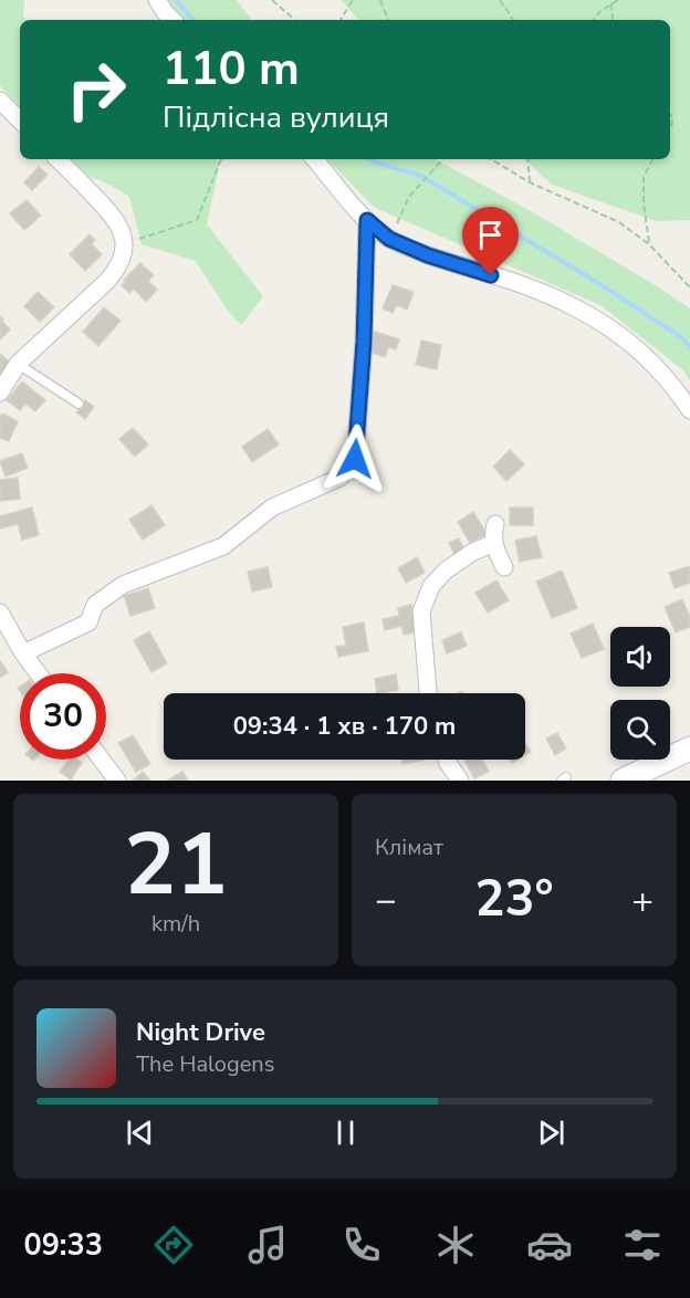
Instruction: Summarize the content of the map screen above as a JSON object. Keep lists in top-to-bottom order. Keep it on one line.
{"page":{"turn":["110 m","Підлісна вулиця"],"limit":"30","trip":"09:34 · 1 хв · 170 m","tile":[["21","km/h"],"Клімат"],"heat":["−","23°","+"],"song":["Night Drive","The Halogens"],"tabs":"09:33"}}
